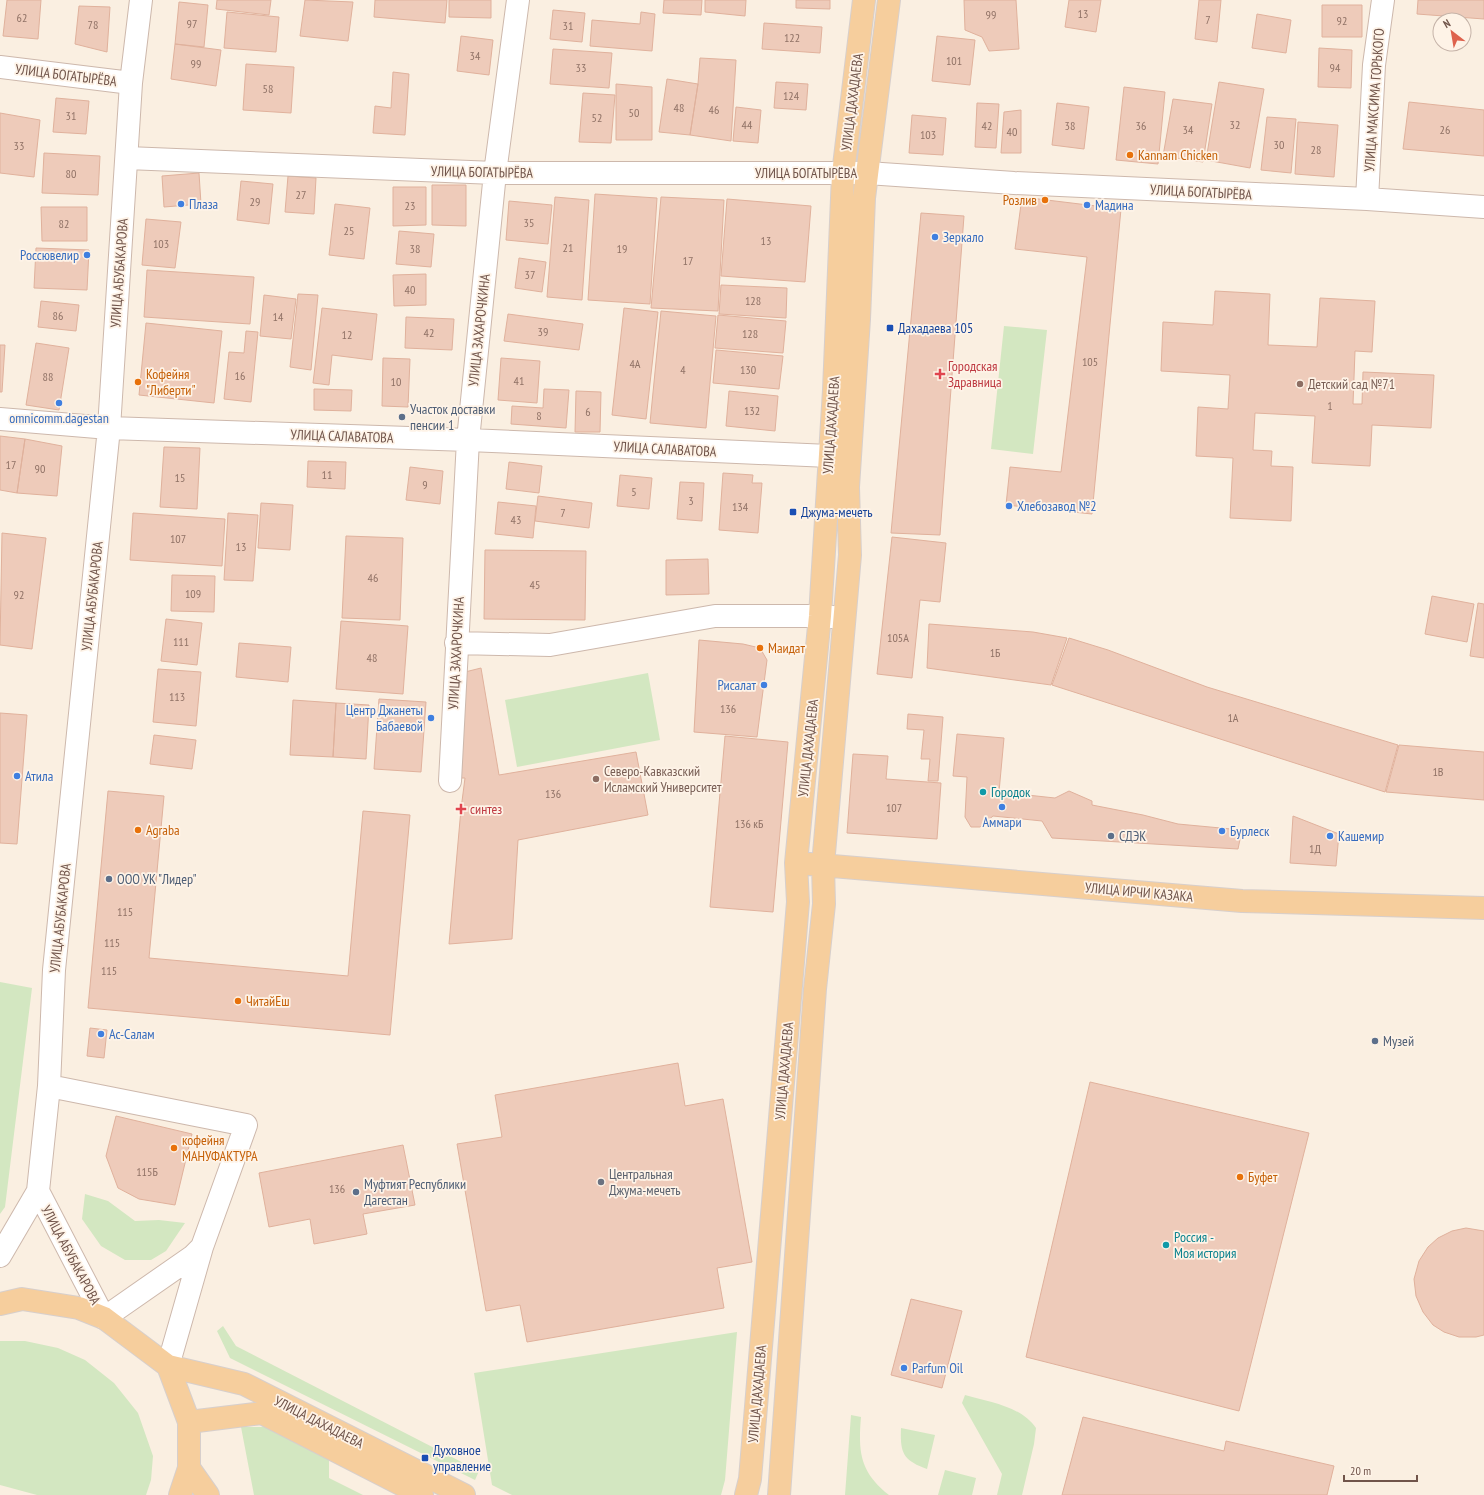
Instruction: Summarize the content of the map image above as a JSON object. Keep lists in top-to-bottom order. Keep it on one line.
{"streets":{"main road":["УЛИЦА ДАХАДАЕВА","УЛИЦА АБУБАКАРОВА","УЛИЦА ИРЧИ КАЗАКА"],"street":["УЛИЦА БОГАТЫРЁВА","УЛИЦА МАКСИМА ГОРЬКОГО","УЛИЦА ЗАХАРОЧКИНА","УЛИЦА САЛАВАТОВА"]},"crossings":[["УЛИЦА БОГАТЫРЁВА","УЛИЦА МАКСИМА ГОРЬКОГО"],["УЛИЦА БОГАТЫРЁВА","УЛИЦА ДАХАДАЕВА"],["УЛИЦА БОГАТЫРЁВА","УЛИЦА АБУБАКАРОВА"],["УЛИЦА БОГАТЫРЁВА","УЛИЦА ЗАХАРОЧКИНА"],["УЛИЦА ДАХАДАЕВА","УЛИЦА АБУБАКАРОВА"],["УЛИЦА ДАХАДАЕВА","УЛИЦА САЛАВАТОВА"],["УЛИЦА ДАХАДАЕВА","УЛИЦА ИРЧИ КАЗАКА"],["УЛИЦА АБУБАКАРОВА","УЛИЦА САЛАВАТОВА"],["УЛИЦА ЗАХАРОЧКИНА","УЛИЦА САЛАВАТОВА"]],"places":{"other":["Kannam Chicken","Розлив","Плаза","Мадина","Зеркало","Россювелир","Кофейня \"Либерти\"","Детский сад №71","omnicomm.dagestan","Участок доставки пенсии 1","Хлебозавод №2","Маидат","Рисалат","Центр Джанеты Бабаевой","Атила","Северо-Кавказский Исламский Университет","Городок","Аммари","Agraba","Бурлеск","СДЭК","Кашемир","ООО УК \"Лидер\"","ЧитайЕш","Ас-Салам","Музей","кофейня МАНУФАКТУРА","Буфет","Центральная Джума-мечеть","Муфтият Республики Дагестан","Россия - Моя история","Parfum Oil"],"transit":["Дахадаева 105","Джума-мечеть","Духовное управление"],"health":["Городская Здравница","синтез"]},"house_numbers":["13","99","62","7","92","97","78","31","122","34","101","99","33","94","58","124","48","46","50","31","52","44","32","42","38","36","34","26","40","103","30","33","28","80","27","29","23","35","82","25","13","103","21","38","19","17","37","40","128","86","14","39","42","128","12","105","4А","4","130","16","88","41","10","1","132","6","8","17","90","11","15","9","5","3","134","7","43","107","13","46","45","109","92","105А","111","1Б","48","113","136","1А","1В","136","107","136 кБ","1Д","115","115","115","115Б","136"],"scale_bar":"20 m","north":"top left"}
